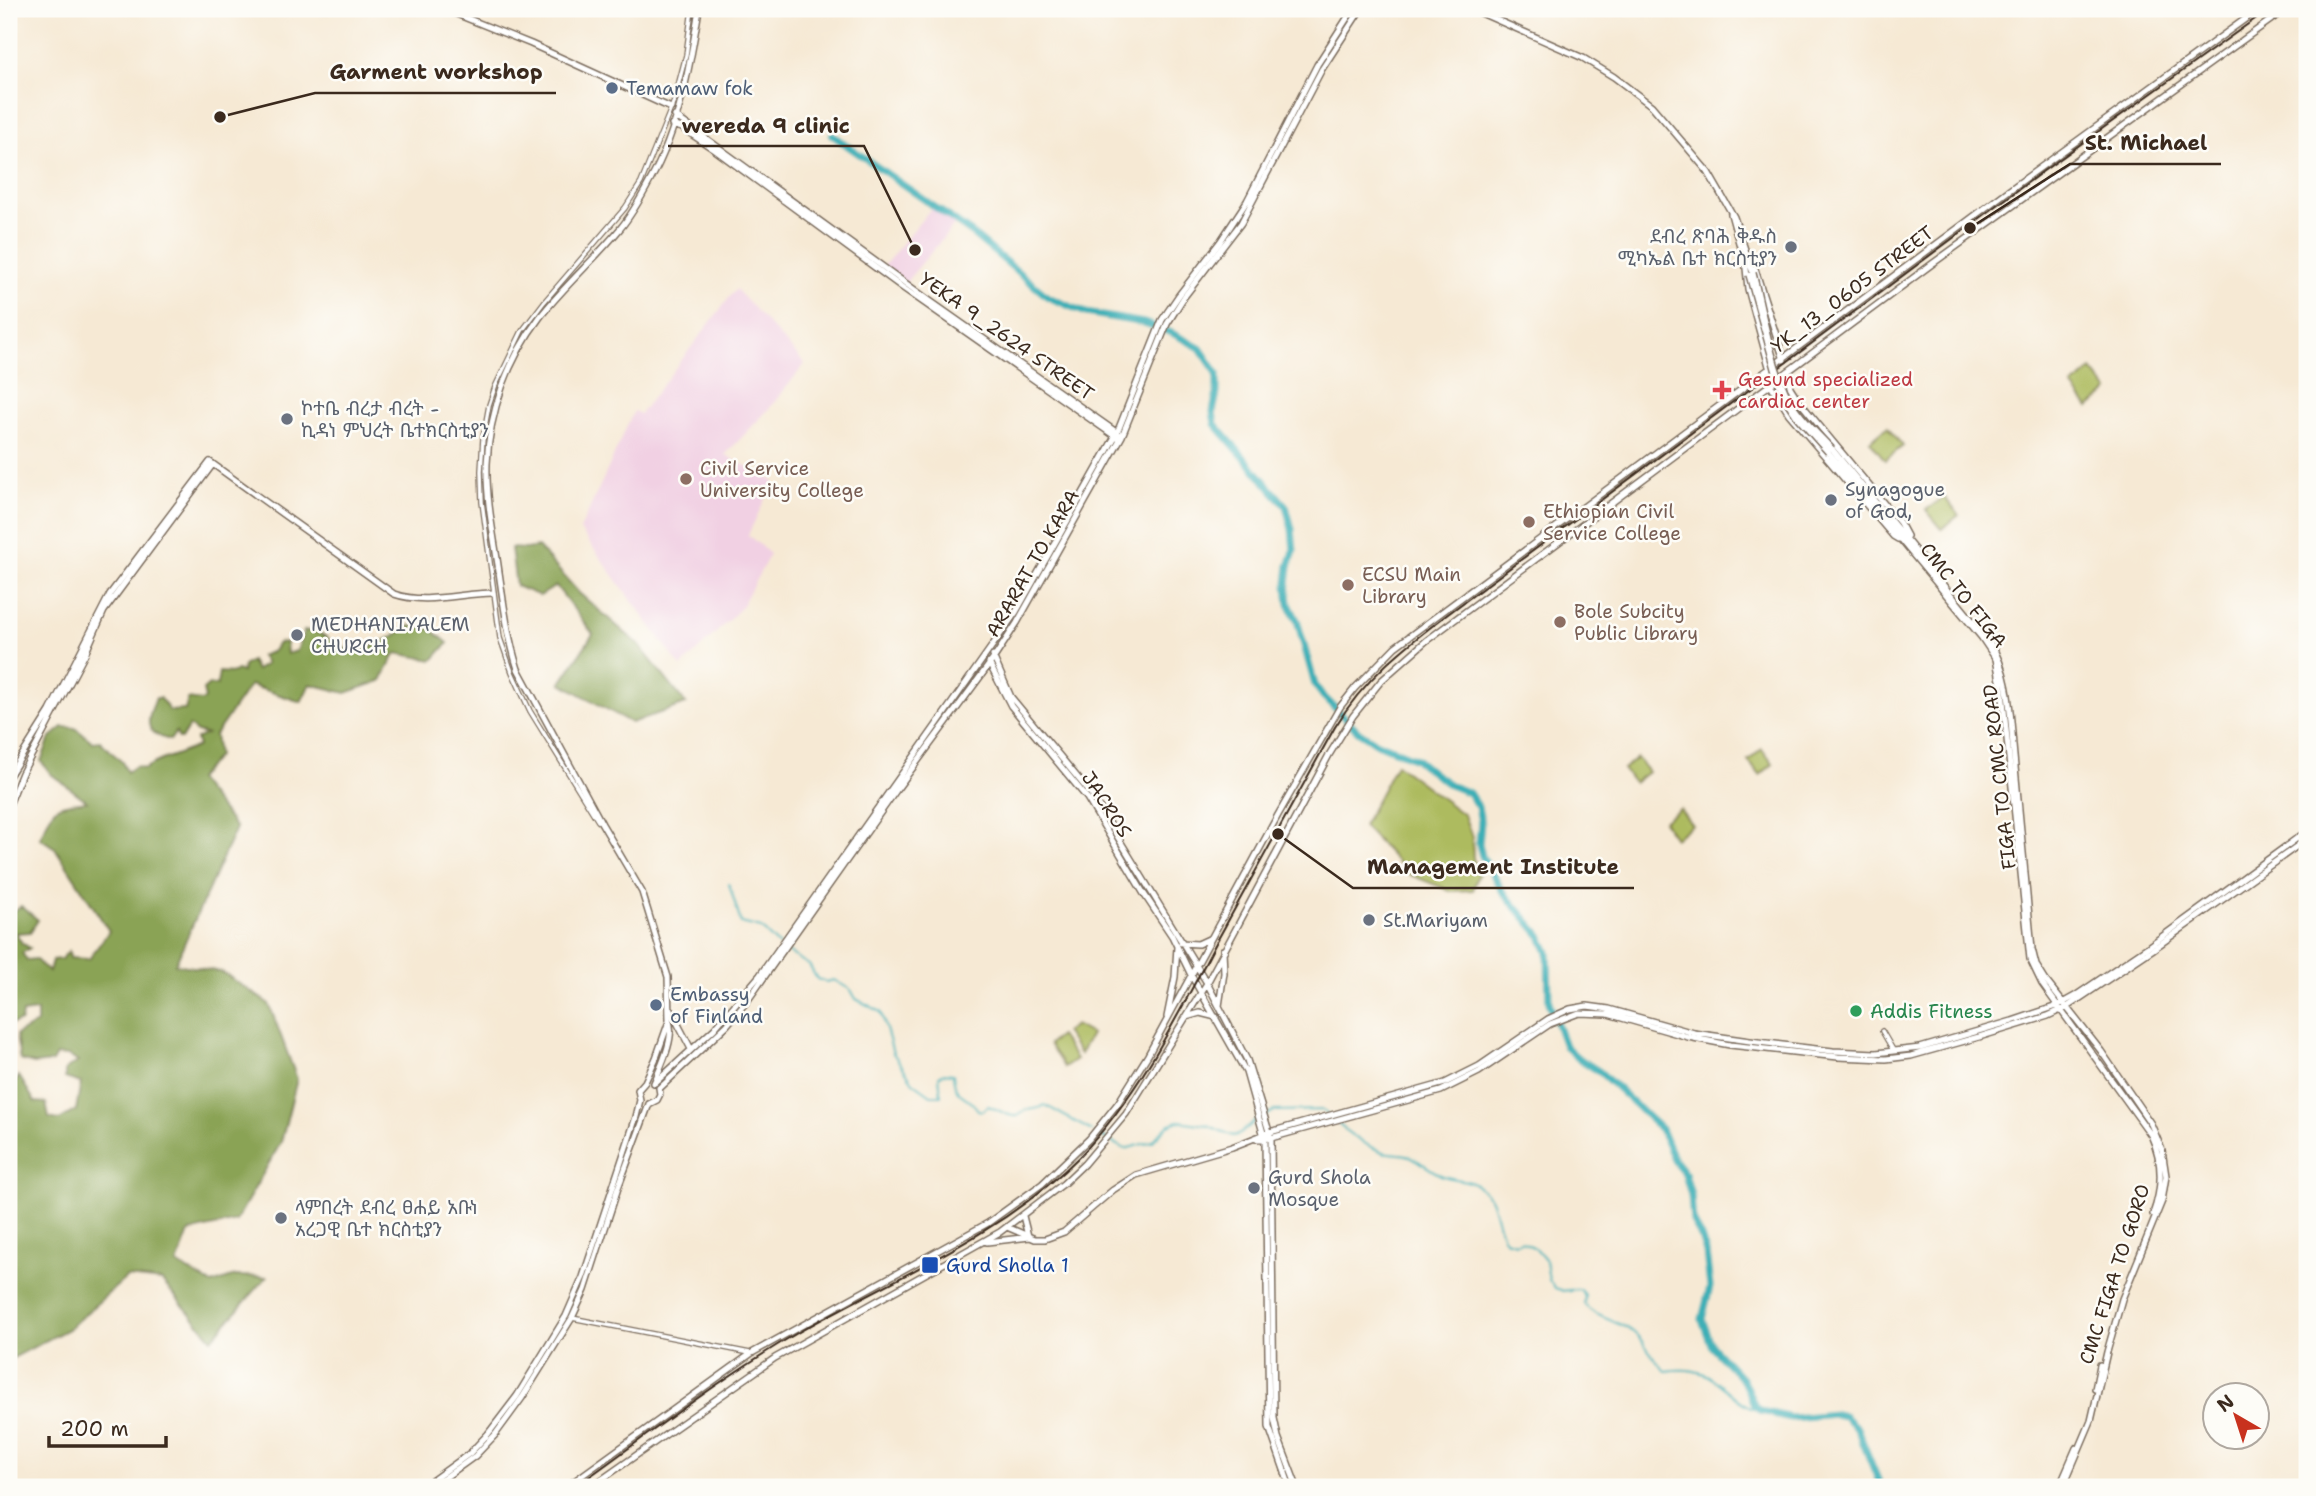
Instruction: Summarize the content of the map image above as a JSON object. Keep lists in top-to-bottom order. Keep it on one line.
{"streets":{"main road":["YK_13_0605 STREET","YEKA 9_2624 STREET","ARARAT TO KARA","CMC TO FIGA","FIGA TO CMC ROAD","JACROS","CMC FIGA TO GORO"]},"crossings":[["YK_13_0605 STREET","JACROS"],["YEKA 9_2624 STREET","ARARAT TO KARA"],["ARARAT TO KARA","JACROS"],["CMC TO FIGA","FIGA TO CMC ROAD"],["CMC TO FIGA","CMC FIGA TO GORO"],["FIGA TO CMC ROAD","CMC FIGA TO GORO"]],"places":{"other":["Temamaw fok","Garment workshop","St. Michael","ደብረ ጽባሕ ቅዱስ ሚካኤል ቤተ ክርስቲያን","wereda 9 clinic","ኮተቤ ብረታ ብረት - ኪዳነ ምህረት ቤተክርስቲያን","Civil Service University College","Synagogue of God,","Ethiopian Civil Service College","ECSU Main Library","Bole Subcity Public Library","MEDHANIYALEM CHURCH","Management Institute","St.Mariyam","Embassy of Finland","Addis Fitness","Gurd Shola Mosque","ላምበረት ደብረ ፀሐይ አቡነ አረጋዊ ቤተ ክርስቲያን"],"health":["Gesund specialized cardiac center"],"transit":["Gurd Sholla 1"]},"scale_bar":"200 m","north":"top left"}
